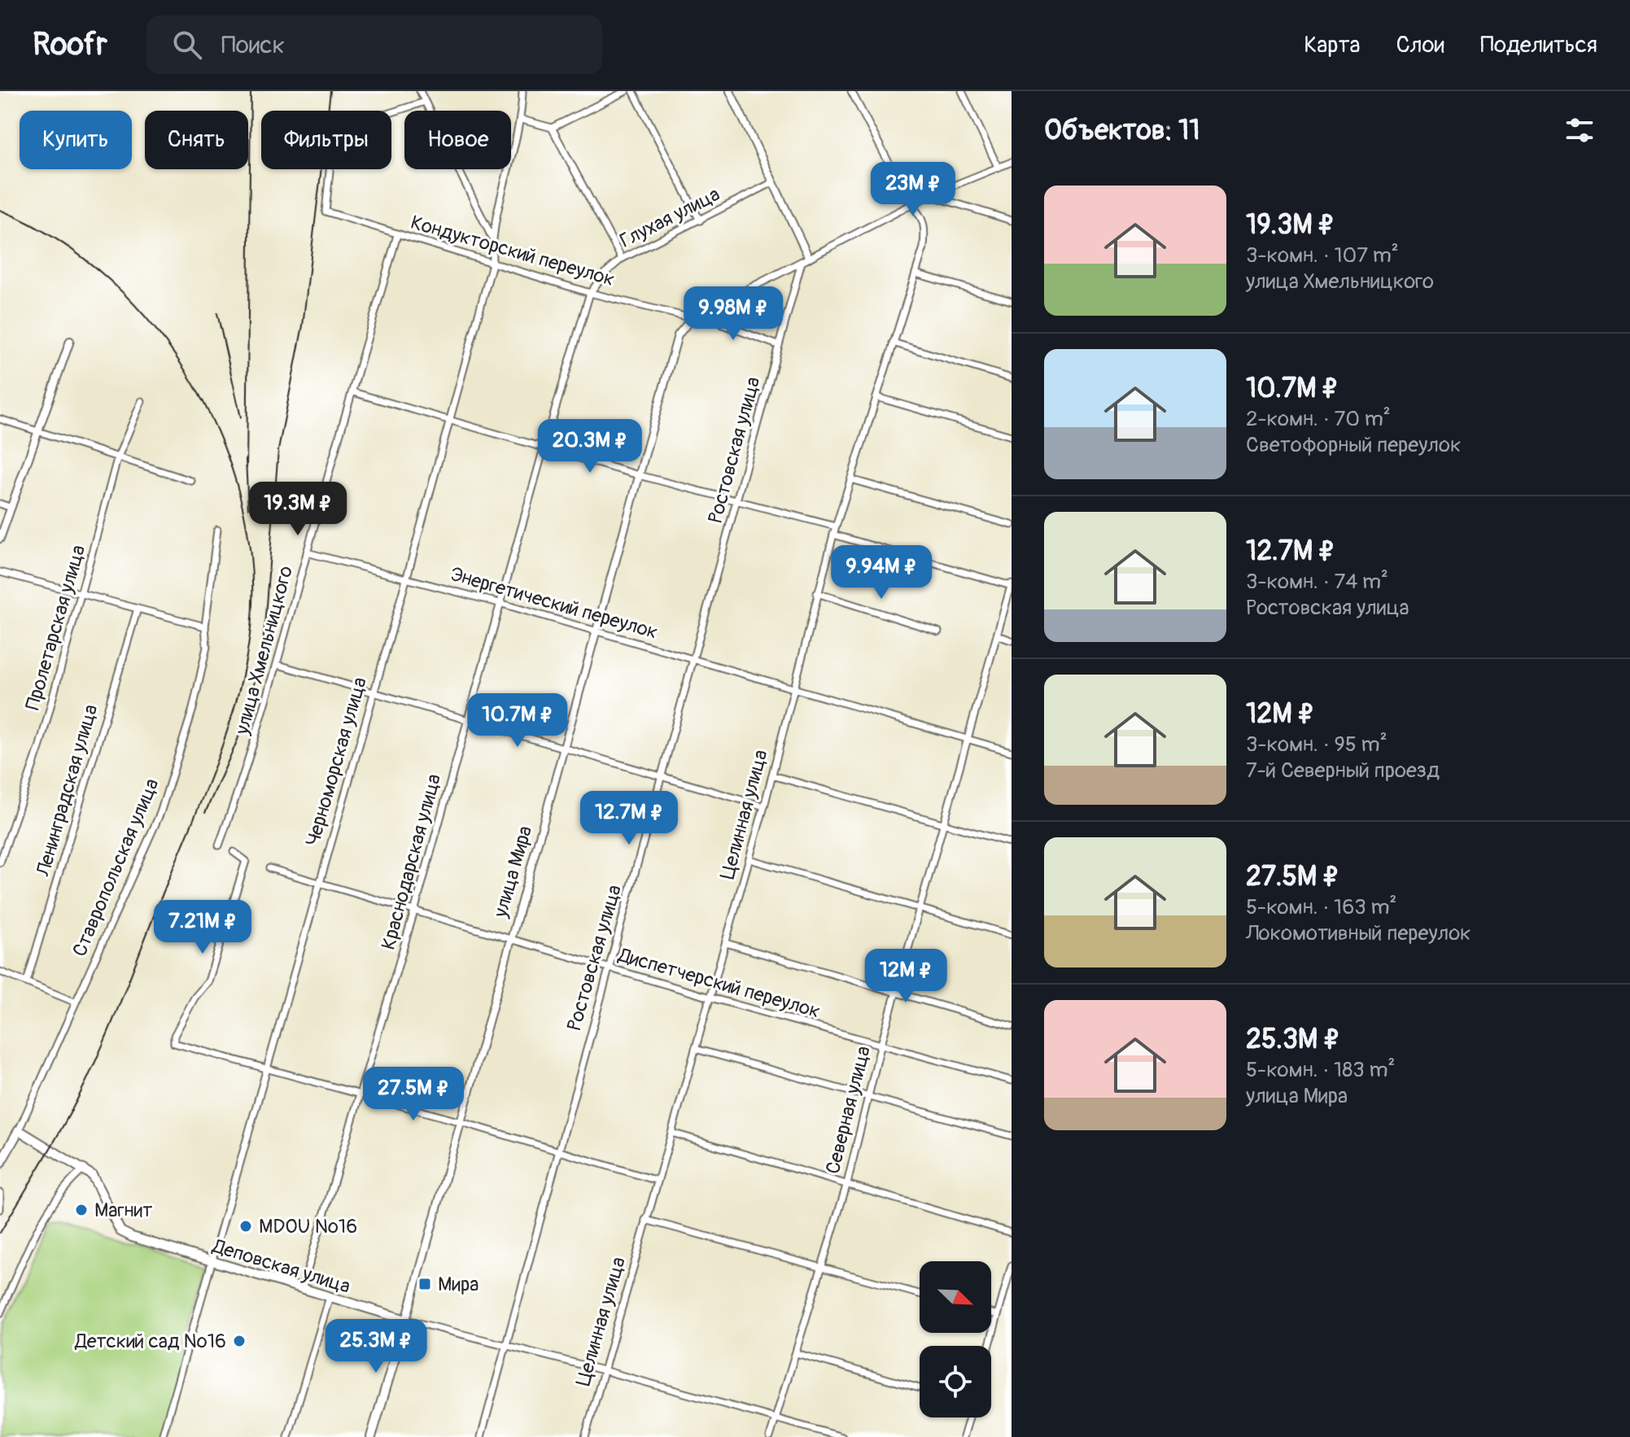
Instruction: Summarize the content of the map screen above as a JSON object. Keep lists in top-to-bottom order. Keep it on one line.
{"streets":{"main road":["Ставропольская улица","улица Мира","Деповская улица"],"street":["Глухая улица","Кондукторский переулок","Ростовская улица","Энергетический переулок","Пролетарская улица","улица Хмельницкого","Черноморская улица","Ленинградская улица","Целинная улица","Краснодарская улица","Диспетчерский переулок","Северная улица"]},"crossings":[["Глухая улица","Кондукторский переулок"],["Глухая улица","Краснодарская улица"],["Кондукторский переулок","улица Хмельницкого"],["Кондукторский переулок","Черноморская улица"],["Кондукторский переулок","Краснодарская улица"],["Кондукторский переулок","улица Мира"],["Ростовская улица","Энергетический переулок"],["Ростовская улица","Диспетчерский переулок"],["Ростовская улица","Деповская улица"],["Энергетический переулок","улица Хмельницкого"],["Энергетический переулок","Черноморская улица"],["Энергетический переулок","Целинная улица"],["Энергетический переулок","Краснодарская улица"],["Энергетический переулок","улица Мира"],["Энергетический переулок","Северная улица"],["Черноморская улица","Диспетчерский переулок"],["Черноморская улица","Деповская улица"],["Целинная улица","Диспетчерский переулок"],["Целинная улица","Деповская улица"],["Краснодарская улица","Диспетчерский переулок"],["Краснодарская улица","Деповская улица"],["Ставропольская улица","Деповская улица"],["улица Мира","Диспетчерский переулок"],["улица Мира","Деповская улица"],["Диспетчерский переулок","Северная улица"],["Северная улица","Деповская улица"]],"places":{"other":["Магнит","MDOU №16","Детский сад №16"],"transit":["Мира"]},"north":"bottom right","page":{"header":"Roofr","search":"Поиск","nav":["Карта","Слои","Поделиться"],"heading":"Объектов: 11","chip":["Купить","Снять","Фильтры","Новое"],"price":["23M ₽","9.98M ₽","20.3M ₽","19.3M ₽","9.94M ₽","10.7M ₽","12.7M ₽","7.21M ₽","12M ₽","27.5M ₽","25.3M ₽"],"list":[{"name":"19.3M ₽","note":"3-комн. · 107 m² · улица Хмельницкого"},{"name":"10.7M ₽","note":"2-комн. · 70 m² · Светофорный переулок"},{"name":"12.7M ₽","note":"3-комн. · 74 m² · Ростовская улица"},{"name":"12M ₽","note":"3-комн. · 95 m² · 7-й Северный проезд"},{"name":"27.5M ₽","note":"5-комн. · 163 m² · Локомотивный переулок"},{"name":"25.3M ₽","note":"5-комн. · 183 m² · улица Мира"}]}}
